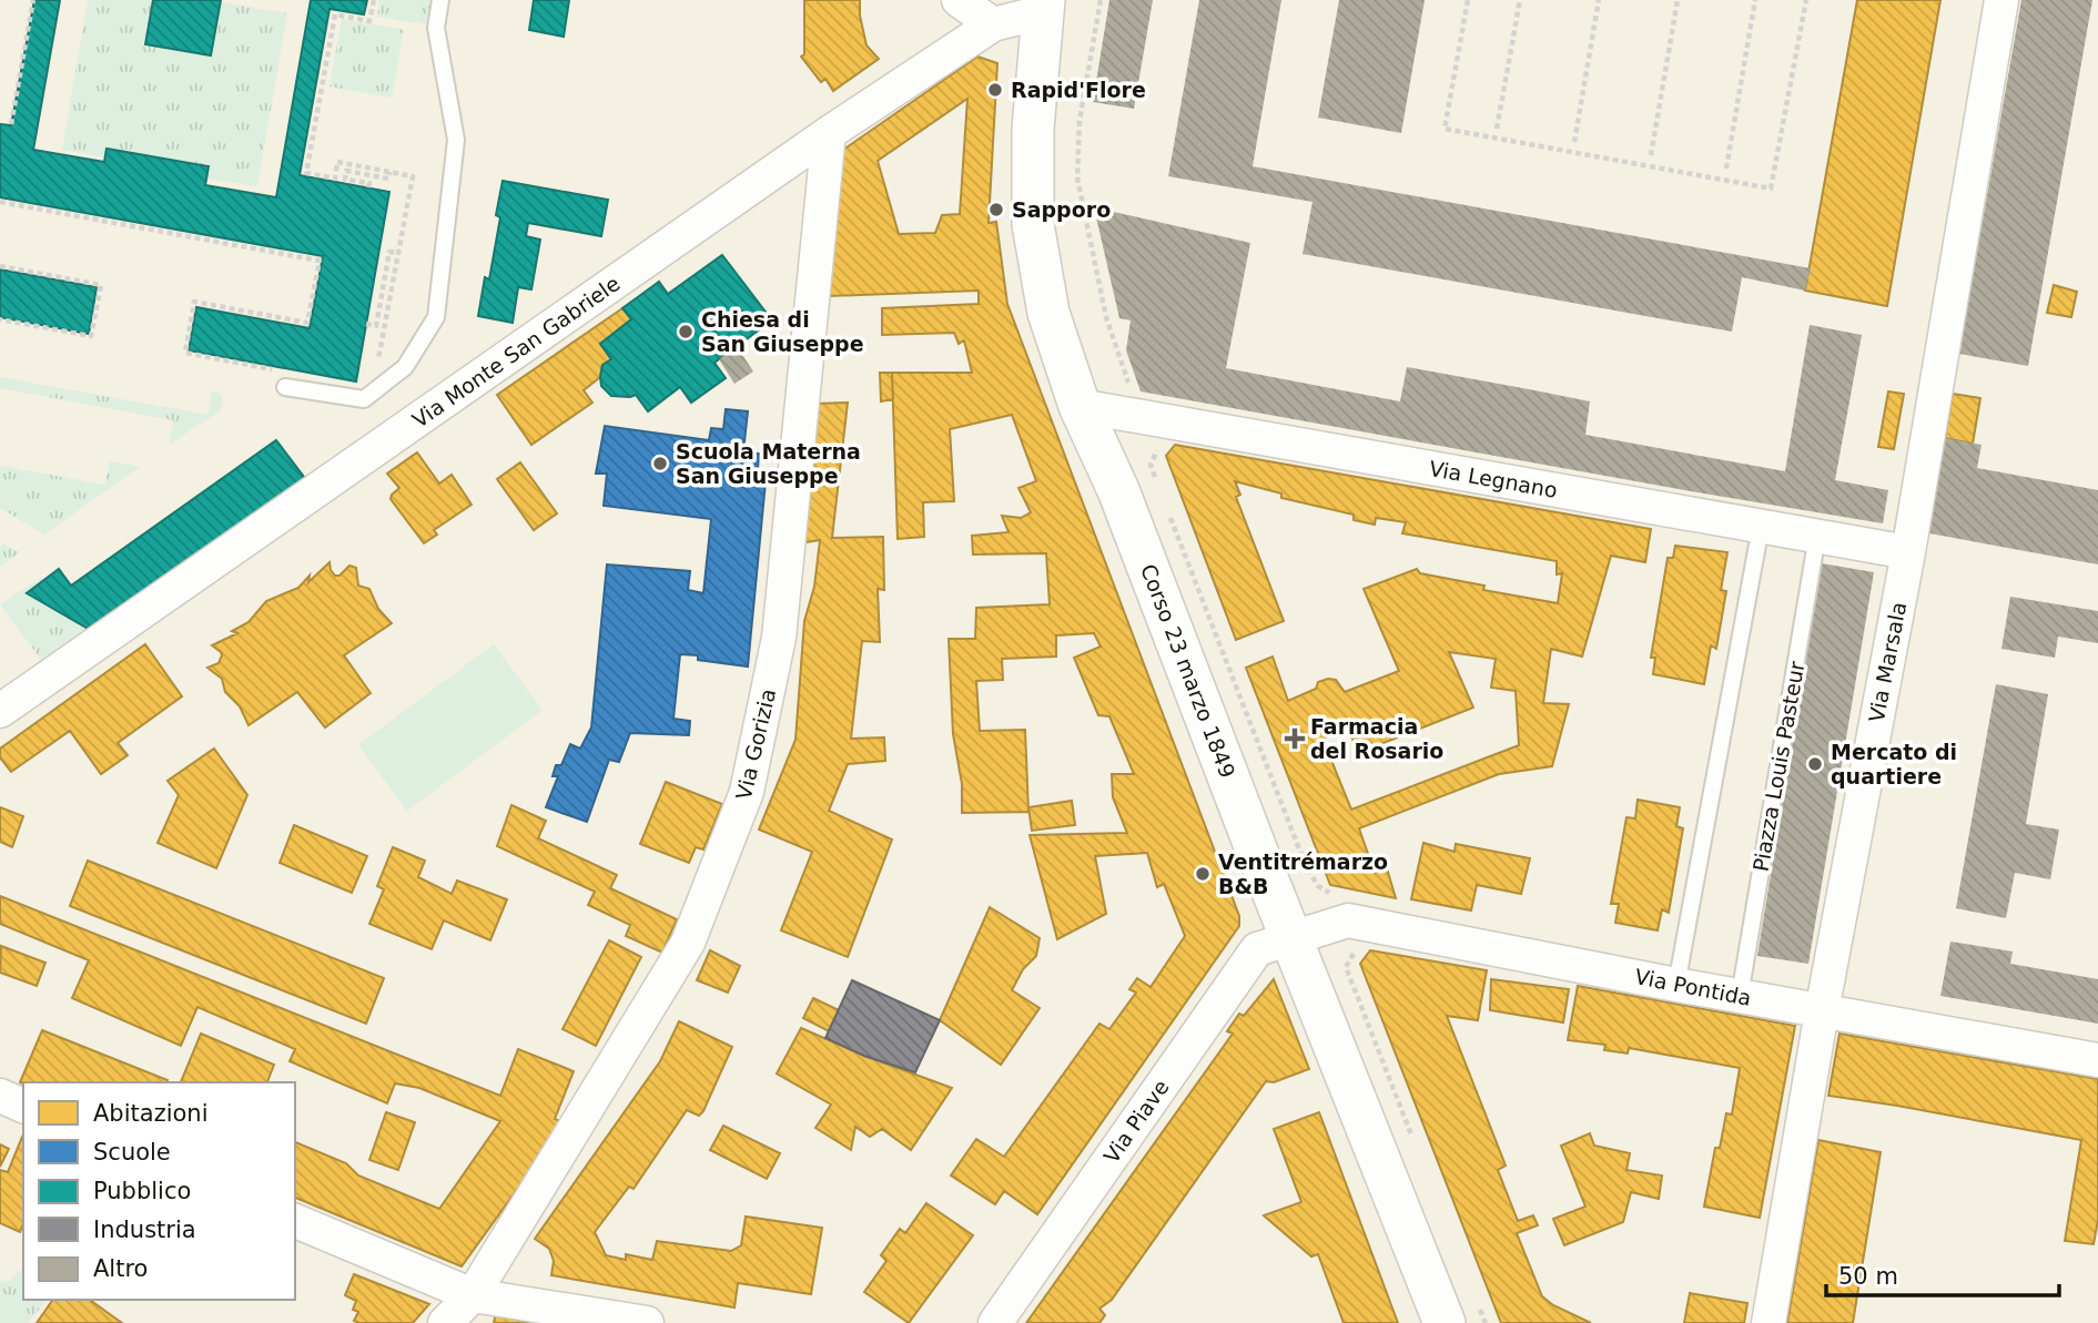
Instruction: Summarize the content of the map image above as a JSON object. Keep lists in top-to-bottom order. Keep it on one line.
{"streets":{"street":["Via Monte San Gabriele","Via Legnano","Via Marsala","Corso 23 marzo 1849","Via Gorizia","Via Pontida","Via Piave"],"lane":["Piazza Louis Pasteur"]},"crossings":[["Via Monte San Gabriele","Corso 23 marzo 1849"],["Via Monte San Gabriele","Via Gorizia"],["Via Legnano","Via Marsala"],["Via Legnano","Corso 23 marzo 1849"],["Via Legnano","Piazza Louis Pasteur"],["Via Marsala","Via Pontida"],["Corso 23 marzo 1849","Via Pontida"],["Corso 23 marzo 1849","Via Piave"],["Piazza Louis Pasteur","Via Pontida"],["Via Pontida","Via Piave"]],"places":{"other":["Rapid'Flore","Sapporo","Chiesa di San Giuseppe","Scuola Materna San Giuseppe","Mercato di quartiere","Ventitrémarzo B&B"],"health":["Farmacia del Rosario"]},"legend":["Abitazioni","Scuole","Pubblico","Industria","Altro"],"scale_bar":"50 m"}
